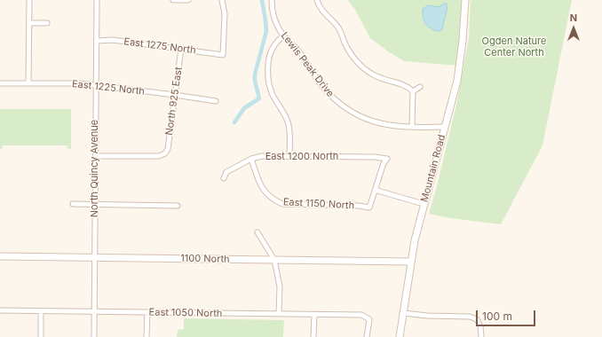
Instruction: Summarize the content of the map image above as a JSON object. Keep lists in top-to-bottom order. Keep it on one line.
{"streets":{"street":["East 1275 North","Lewis Peak Drive","East 1225 North","North 925 East","East 1200 North","North Quincy Avenue","Mountain Road","East 1150 North","1100 North","East 1050 North"]},"crossings":[["East 1275 North","North 925 East"],["East 1275 North","North Quincy Avenue"],["Lewis Peak Drive","Mountain Road"],["East 1225 North","North 925 East"],["East 1225 North","North Quincy Avenue"],["North 925 East","North Quincy Avenue"],["East 1200 North","East 1150 North"],["North Quincy Avenue","1100 North"],["North Quincy Avenue","East 1050 North"],["Mountain Road","1100 North"]],"parks":["Ogden Nature Center North"],"scale_bar":"100 m","north":"top"}
